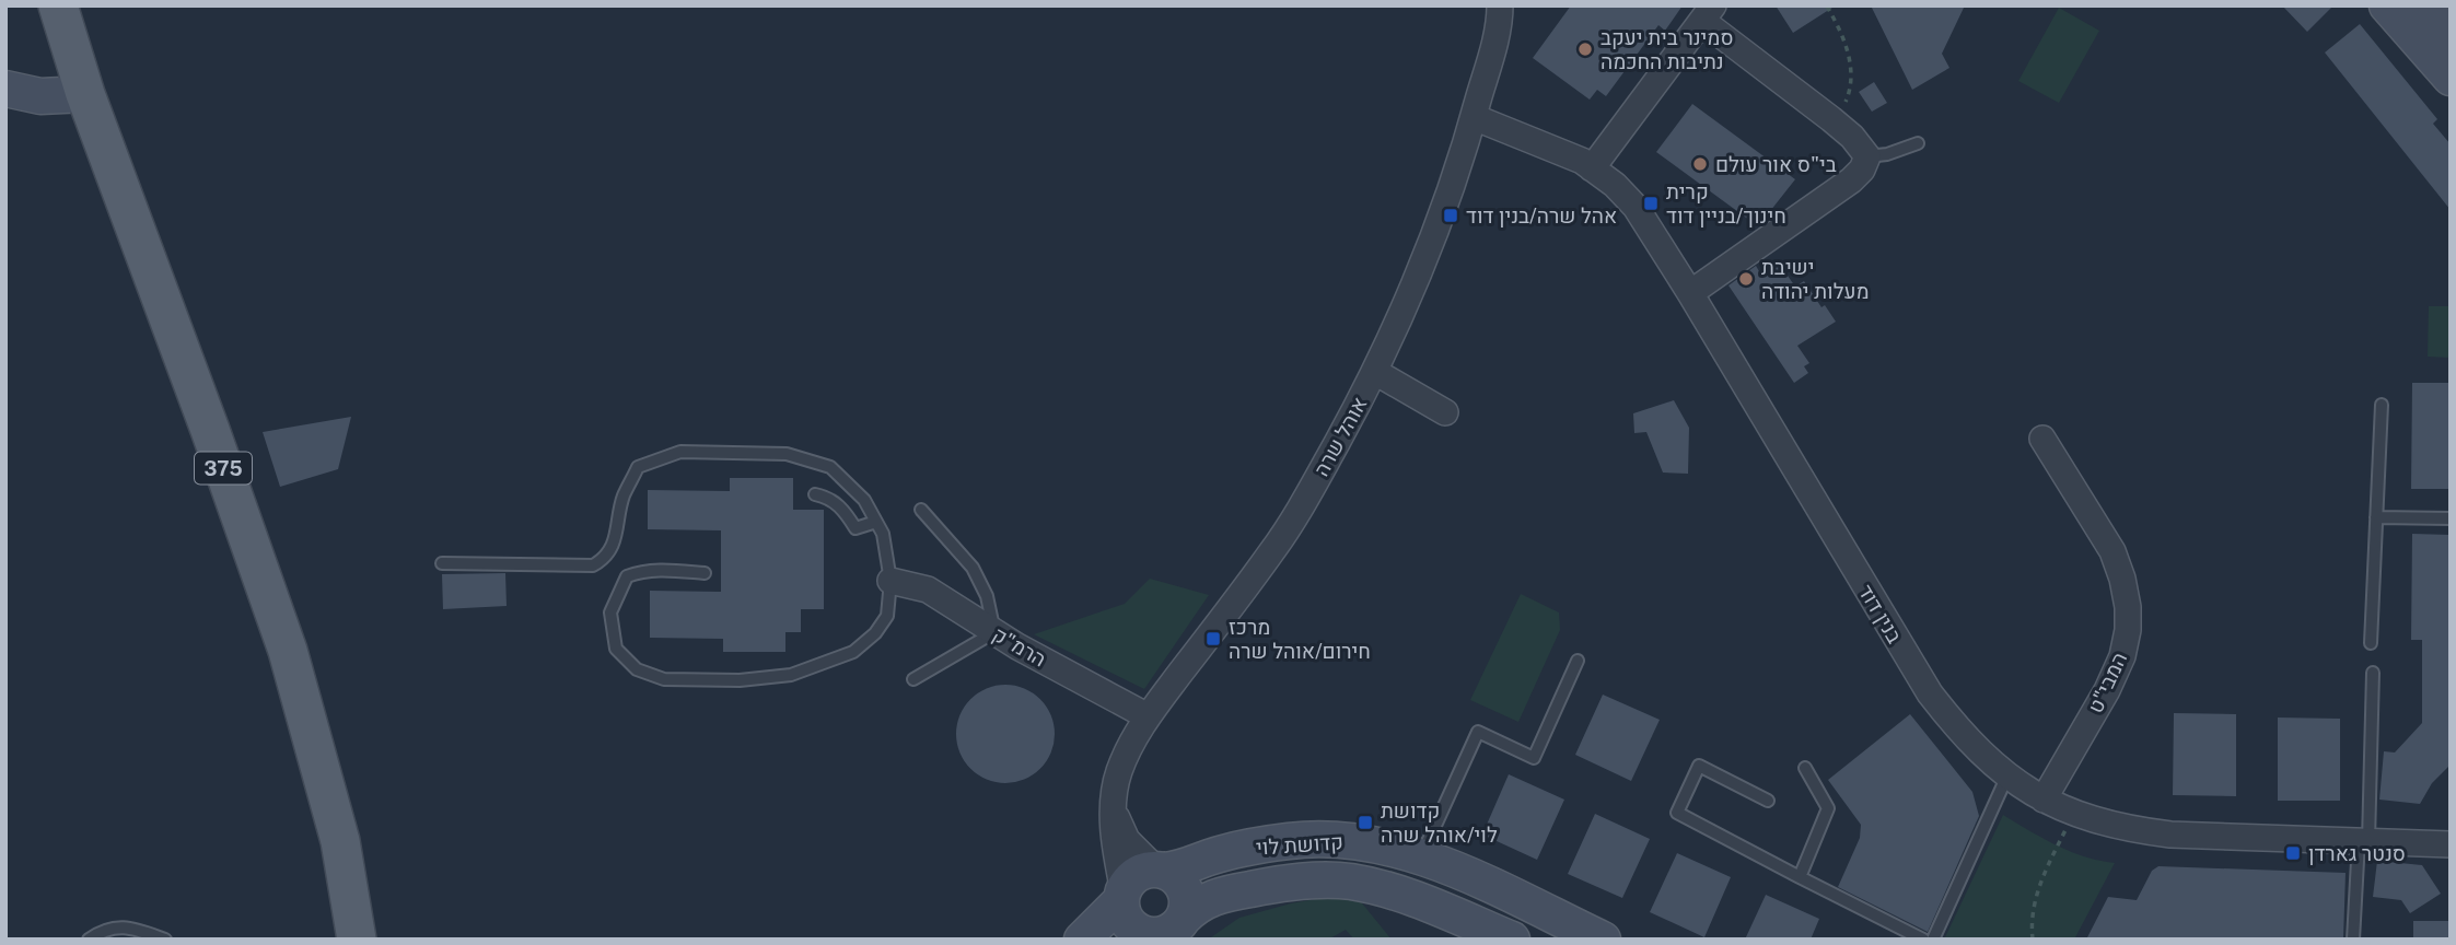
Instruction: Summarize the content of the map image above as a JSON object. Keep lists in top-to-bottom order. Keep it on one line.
{"streets":{"main road":["375"],"street":["אוהל שרה","בנין דוד","הרמ\"ק","המבי\"ט","קדושת לוי"]},"crossings":[["אוהל שרה","בנין דוד"],["אוהל שרה","הרמ\"ק"],["אוהל שרה","קדושת לוי"],["בנין דוד","המבי\"ט"]],"places":{"other":["סמינר בית יעקב נתיבות החכמה","בי\"ס אור עולם","ישיבת מעלות יהודה"],"transit":["קרית חינוך/בניין דוד","אהל שרה/בנין דוד","מרכז חירום/אוהל שרה","קדושת לוי/אוהל שרה","סנטר גארדן"]}}
